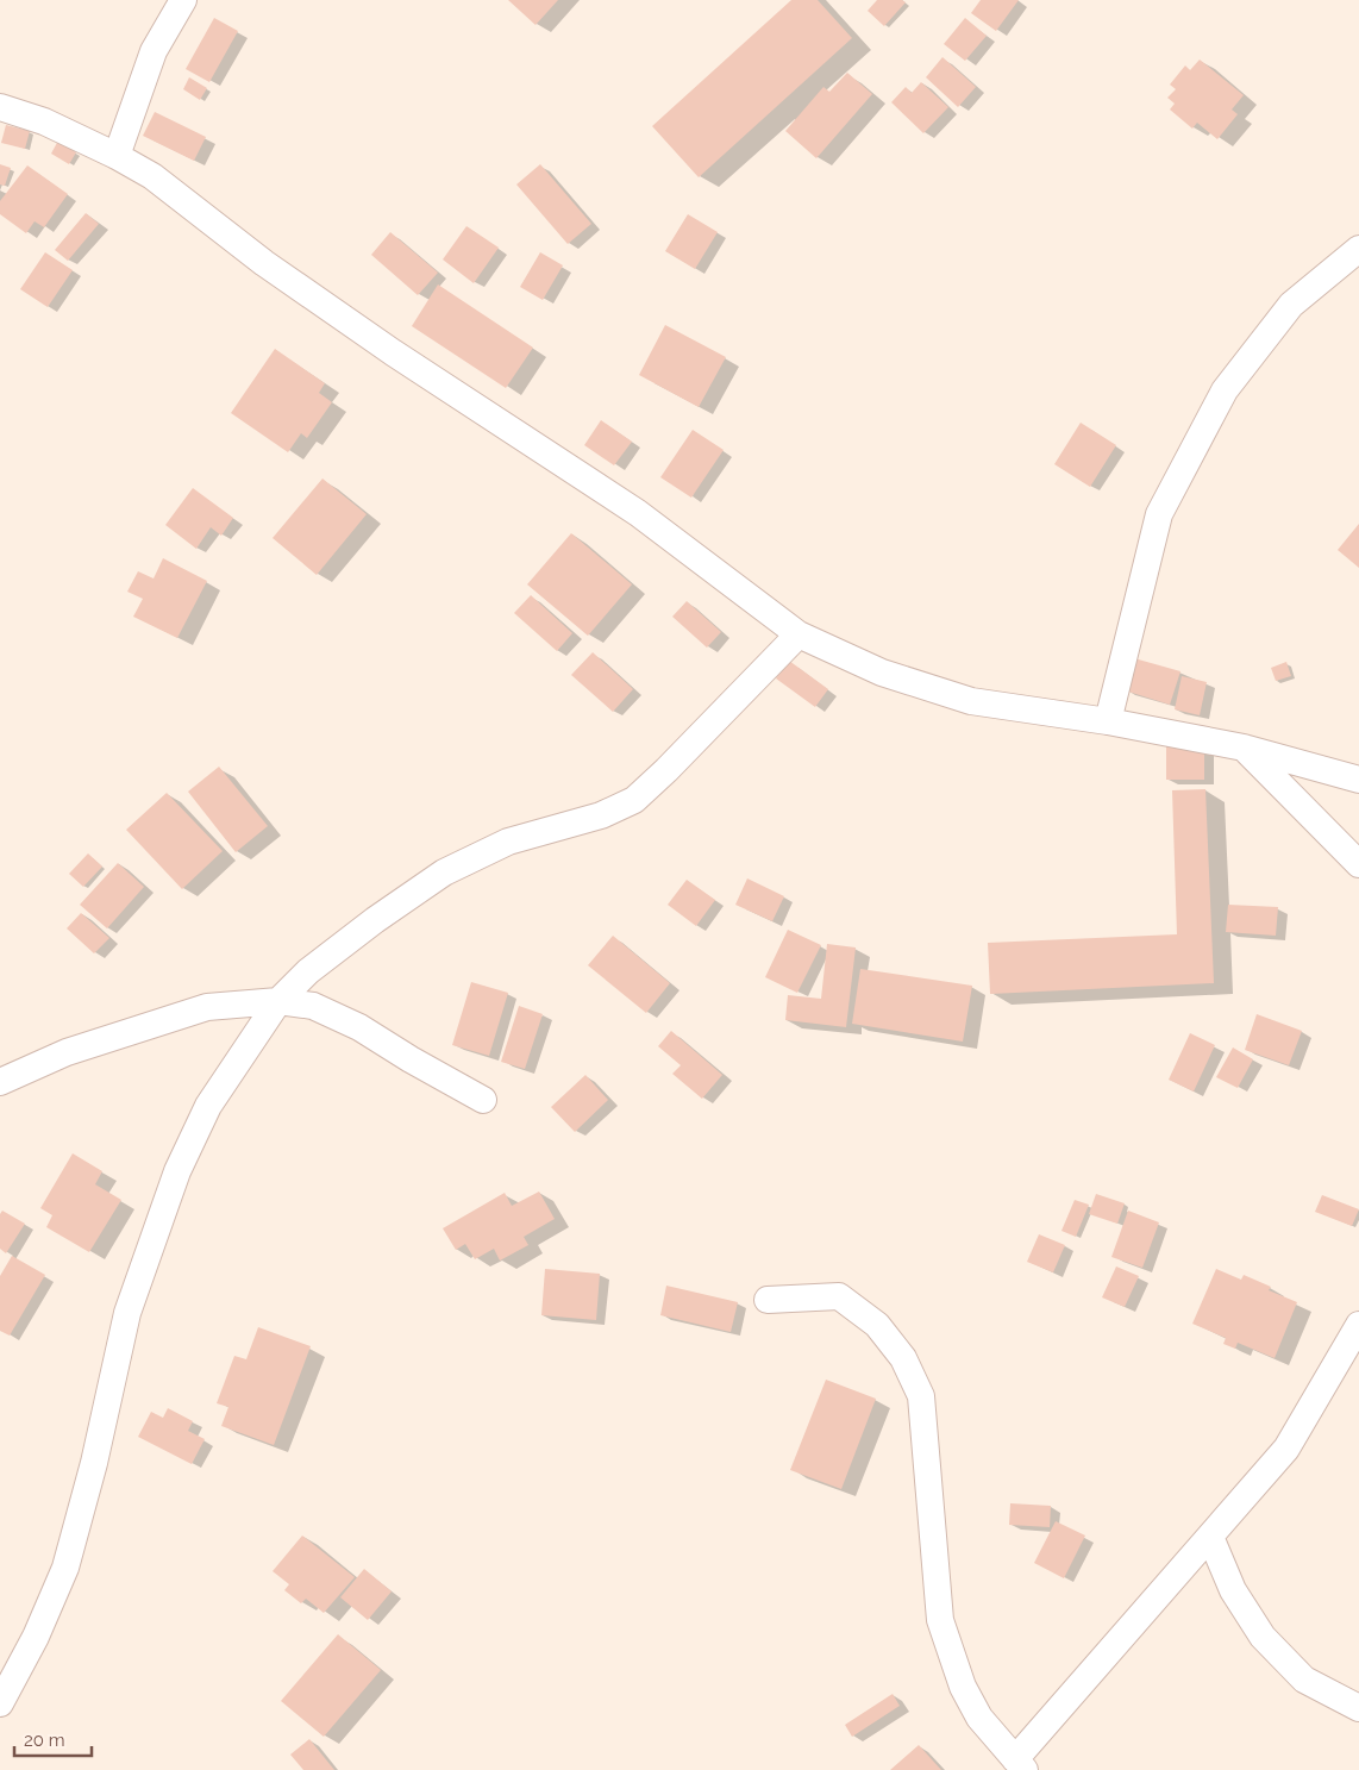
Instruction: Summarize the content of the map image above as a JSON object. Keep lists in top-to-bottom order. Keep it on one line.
{"scale_bar":"20 m"}
